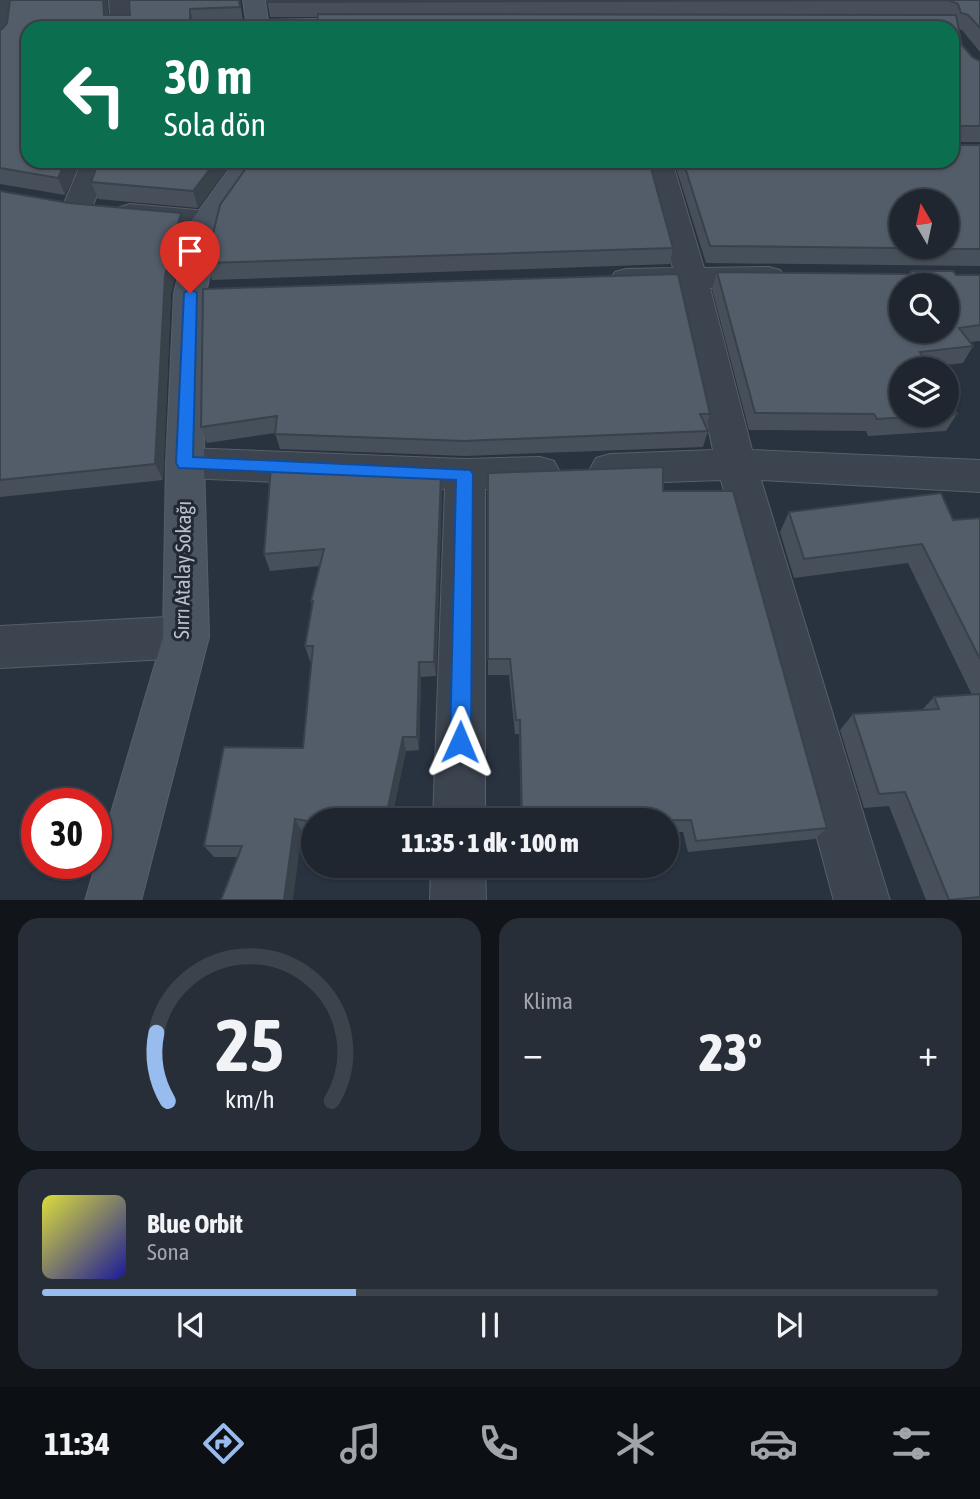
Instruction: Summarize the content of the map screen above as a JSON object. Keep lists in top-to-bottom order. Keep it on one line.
{"streets":{"main road":["Sırrı Atalay Sokağı"]},"north":"top","page":{"turn":["30 m","Sola dön"],"limit":"30","trip":"11:35 · 1 dk · 100 m","tile":"Klima","heat":["−","23°","+"],"song":["Blue Orbit","Sona"],"tabs":"11:34","gauge":["25","km/h"]}}
